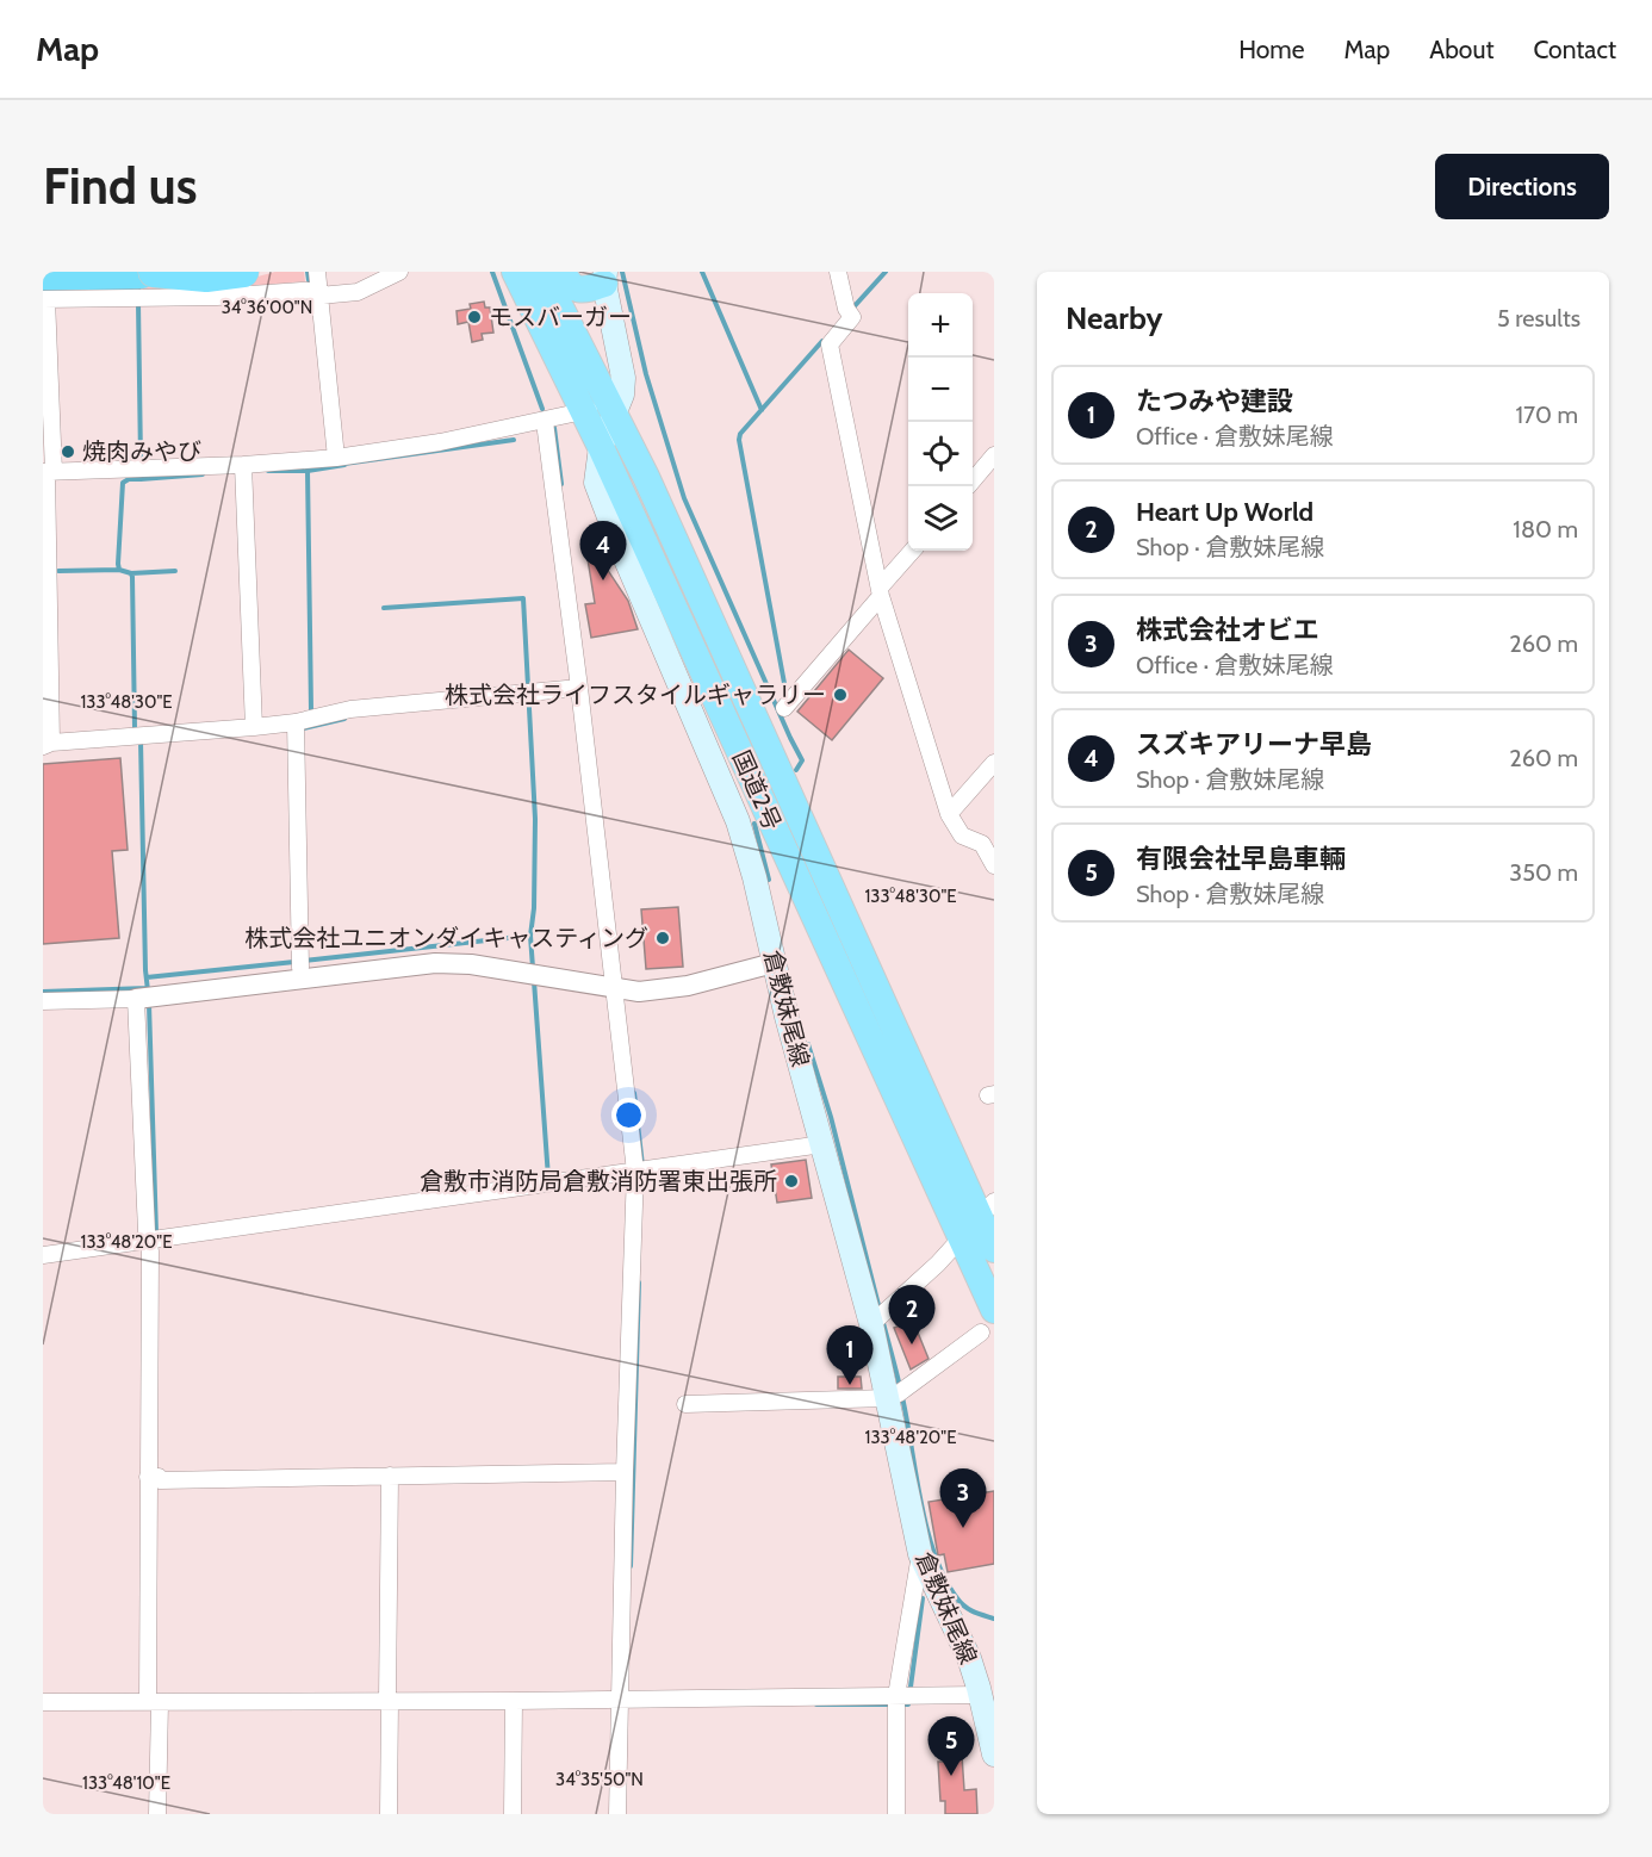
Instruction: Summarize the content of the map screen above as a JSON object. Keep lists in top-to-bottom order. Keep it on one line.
{"streets":{"highway":["国道2号"],"main road":["倉敷妹尾線"]},"crossings":[["国道2号","倉敷妹尾線"]],"places":["モスバーガー","焼肉みやび","株式会社ライフスタイルギャラリー","株式会社ユニオンダイキャスティング","倉敷市消防局倉敷消防署東出張所"],"page":{"header":"Map","nav":["Home","Map","About","Contact"],"buttons":"Directions","title":"Find us","heading":["Nearby","5 results"],"map_buttons":["+","−"],"list":[{"mark":"1","name":"たつみや建設","note":"Office · 倉敷妹尾線","value":"170 m"},{"mark":"2","name":"Heart Up World","note":"Shop · 倉敷妹尾線","value":"180 m"},{"mark":"3","name":"株式会社オビエ","note":"Office · 倉敷妹尾線","value":"260 m"},{"mark":"4","name":"スズキアリーナ早島","note":"Shop · 倉敷妹尾線","value":"260 m"},{"mark":"5","name":"有限会社早島車輛","note":"Shop · 倉敷妹尾線","value":"350 m"}],"pins":["4","2","1","3","5"]},"coordinates":["34°36'00\"N","133°48'30\"E","133°48'20\"E","34°35'50\"N","133°48'10\"E"]}
